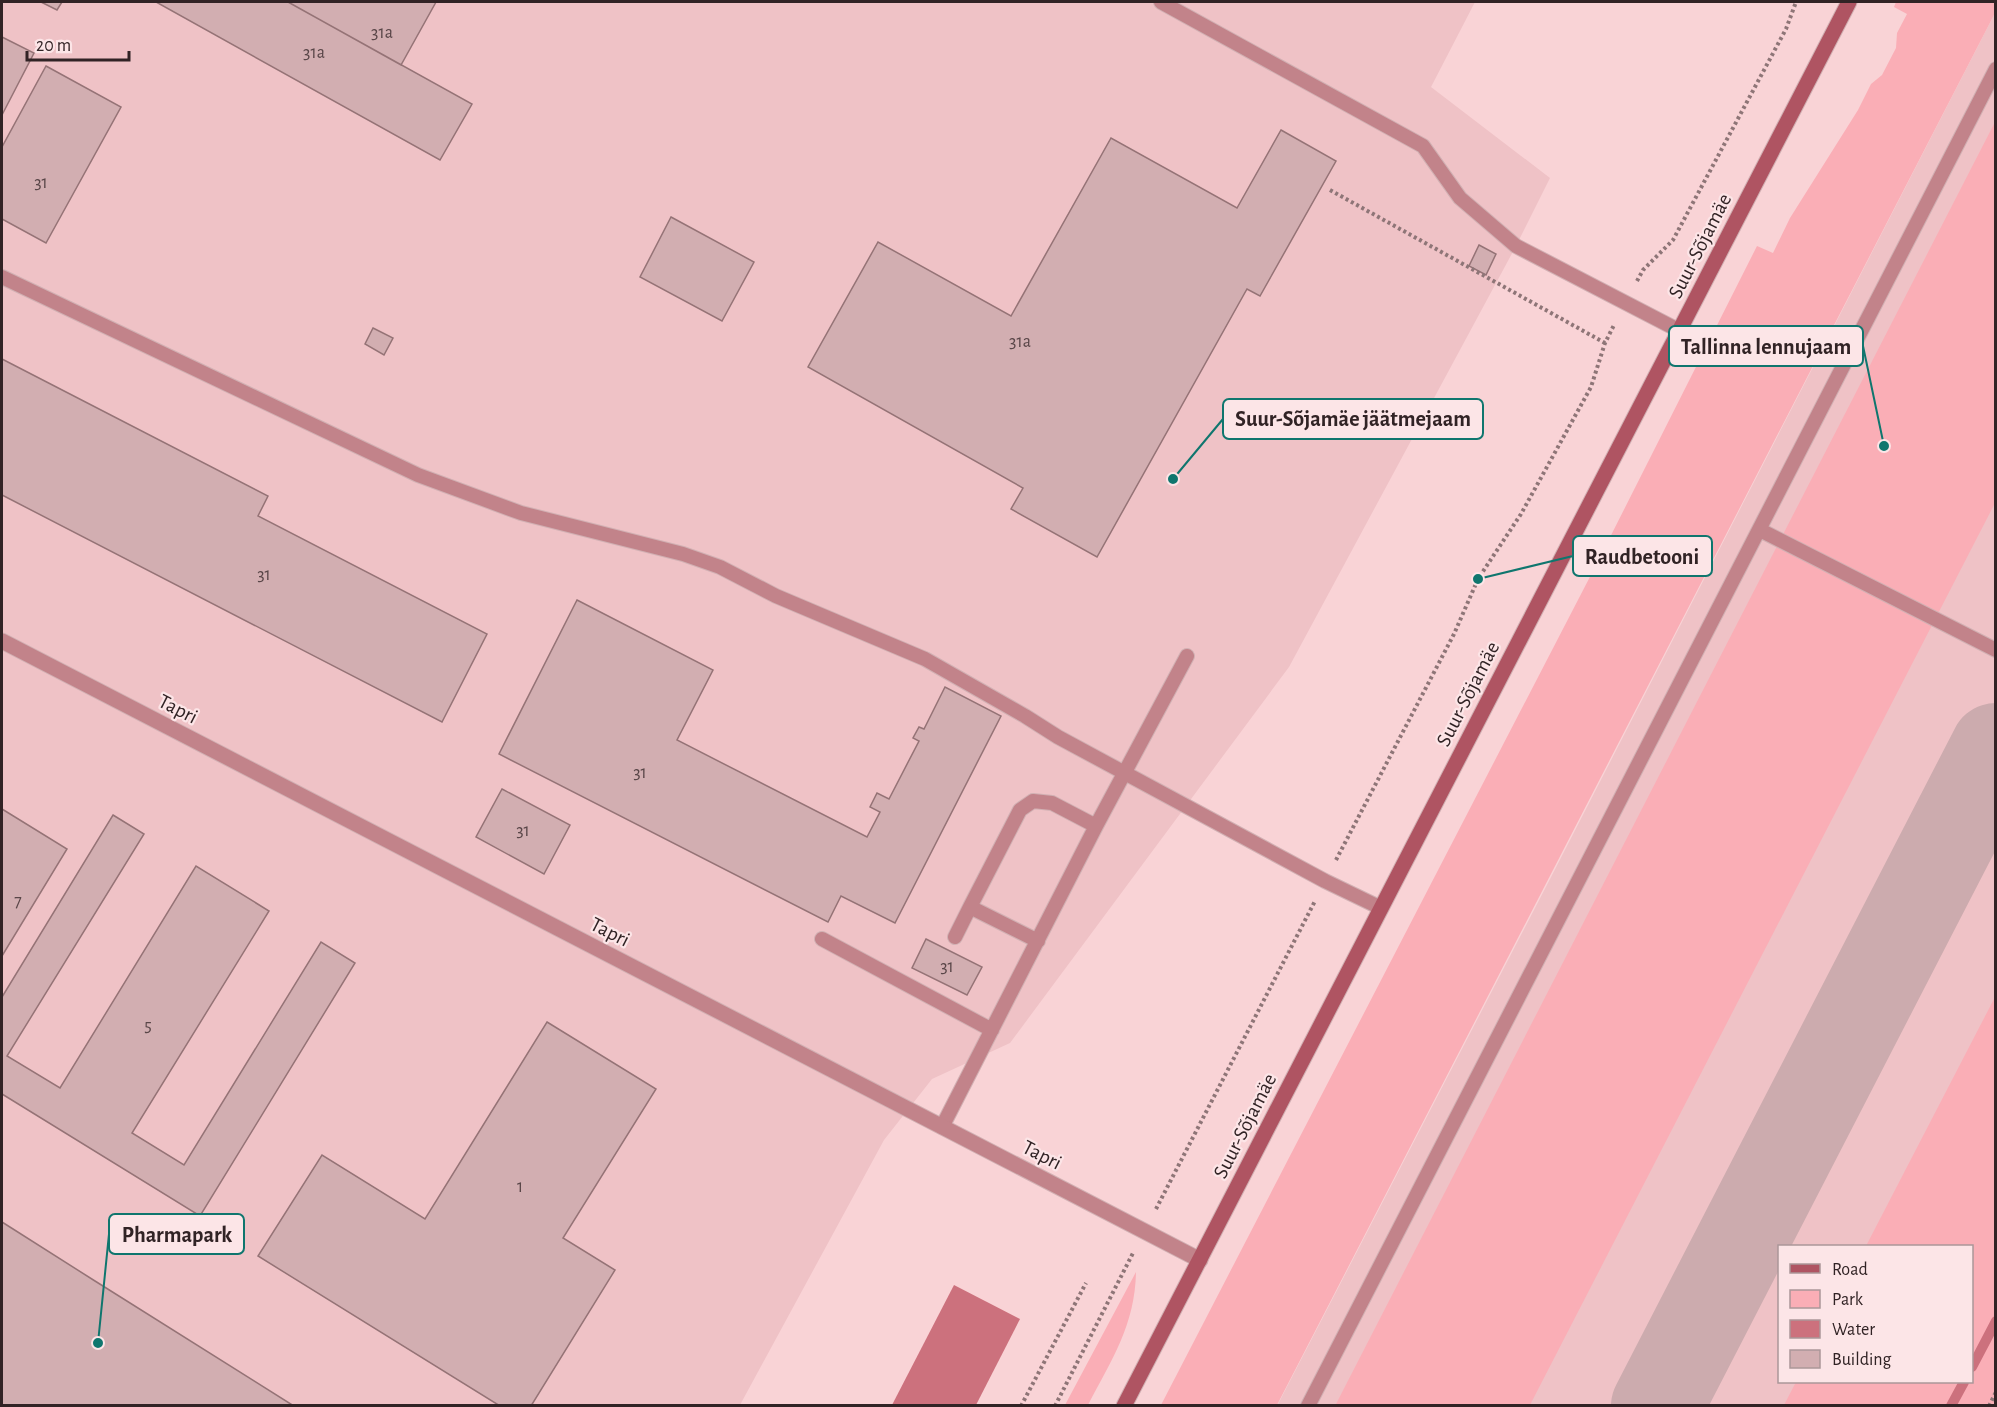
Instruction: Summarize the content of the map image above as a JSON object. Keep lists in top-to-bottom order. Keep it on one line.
{"streets":{"main road":["Suur-Sõjamäe"],"street":["Tapri"]},"crossings":[["Suur-Sõjamäe","Tapri"]],"places":["Tallinna lennujaam","Suur-Sõjamäe jäätmejaam","Raudbetooni","Pharmapark"],"house_numbers":["31a","31a","31","31a","31","31","31","7","31","5","1"],"legend":["Road","Park","Water","Building"],"scale_bar":"20 m"}
